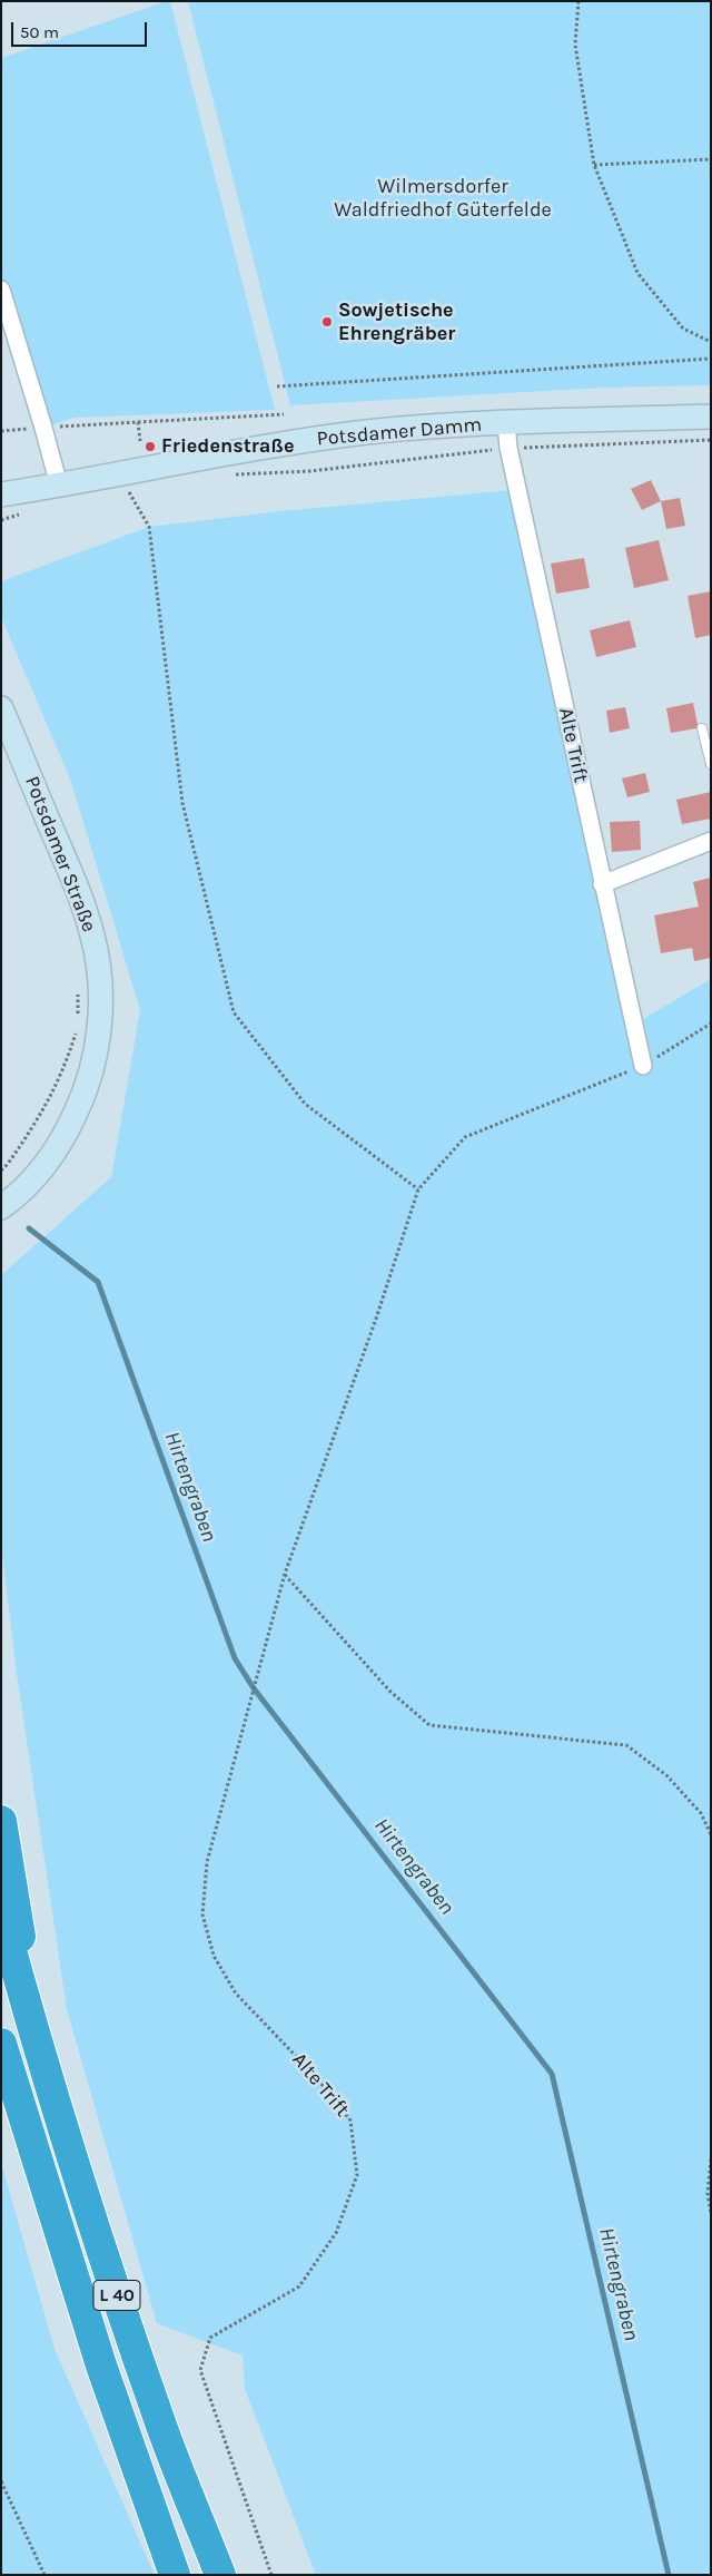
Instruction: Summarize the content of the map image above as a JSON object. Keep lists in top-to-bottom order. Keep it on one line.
{"streets":{"highway":["L 40"],"street":["Potsdamer Damm","Alte Trift","Potsdamer Straße"]},"crossings":[["Potsdamer Damm","Alte Trift"]],"water":["Hirtengraben"],"parks":["Wilmersdorfer Waldfriedhof Güterfelde"],"places":["Sowjetische Ehrengräber","Friedenstraße"],"scale_bar":"50 m"}
